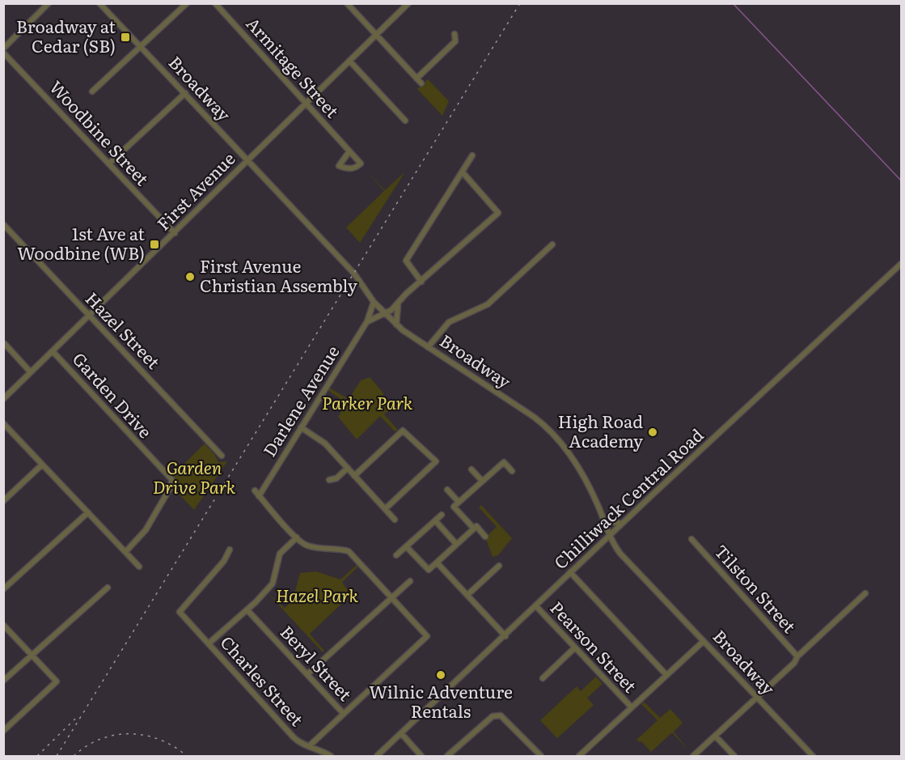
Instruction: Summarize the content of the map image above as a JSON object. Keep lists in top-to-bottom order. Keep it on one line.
{"streets":{"street":["Armitage Street","Broadway","Woodbine Street","First Avenue","Hazel Street","Garden Drive","Darlene Avenue","Chilliwack Central Road","Tilston Street","Pearson Street","Beryl Street","Charles Street"]},"crossings":[["Armitage Street","First Avenue"],["Broadway","First Avenue"],["Broadway","Darlene Avenue"],["Broadway","Chilliwack Central Road"],["Woodbine Street","First Avenue"],["First Avenue","Hazel Street"],["First Avenue","Garden Drive"],["Chilliwack Central Road","Pearson Street"]],"parks":["Parker Park","Garden Drive Park","Hazel Park"],"places":{"transit":["Broadway at Cedar (SB)","1st Ave at Woodbine (WB)"],"other":["First Avenue Christian Assembly","High Road Academy","Wilnic Adventure Rentals"]}}
